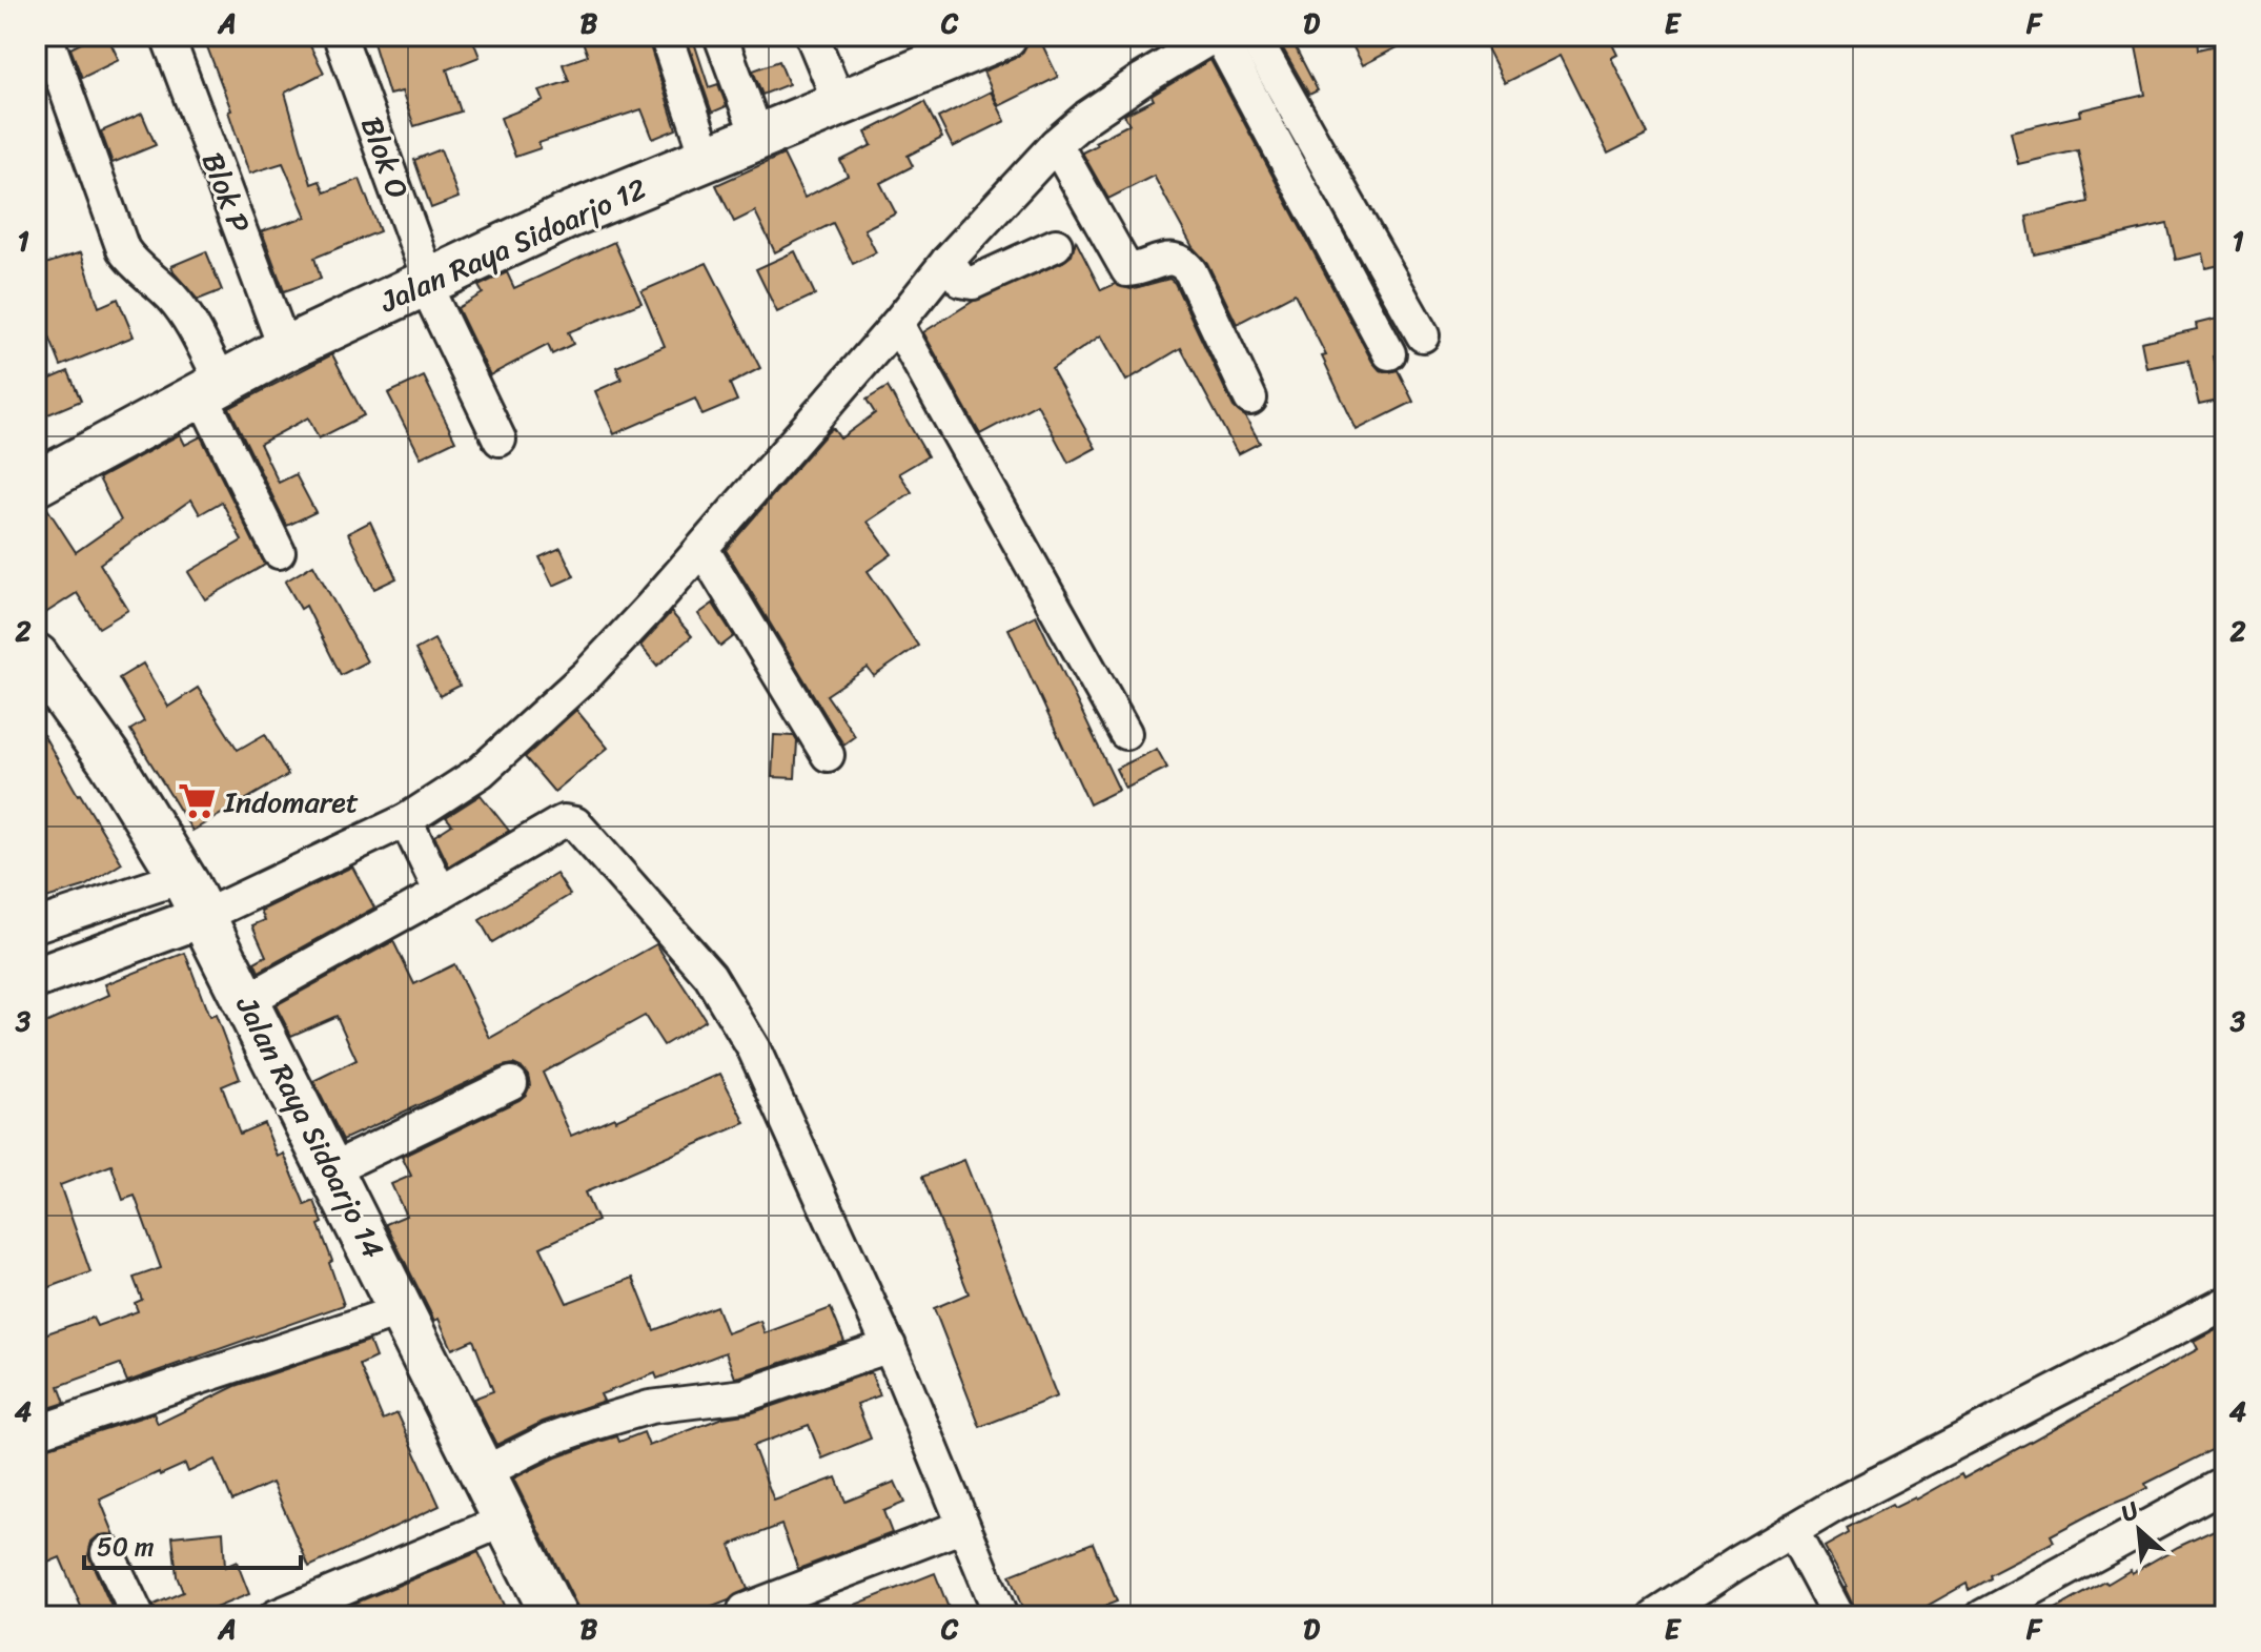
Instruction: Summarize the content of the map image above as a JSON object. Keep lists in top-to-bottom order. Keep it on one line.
{"streets":{"main road":["Jalan Raya Sidoarjo 12","Jalan Raya Sidoarjo 14"],"street":["Blok O","Blok P"]},"crossings":[["Blok O","Jalan Raya Sidoarjo 12"],["Blok P","Jalan Raya Sidoarjo 12"]],"places":{"supermarket":["Indomaret"]},"scale_bar":"50 m","north":"top left","grid":{"columns":["A","B","C","D","E","F"],"rows":["1","2","3","4"]}}
